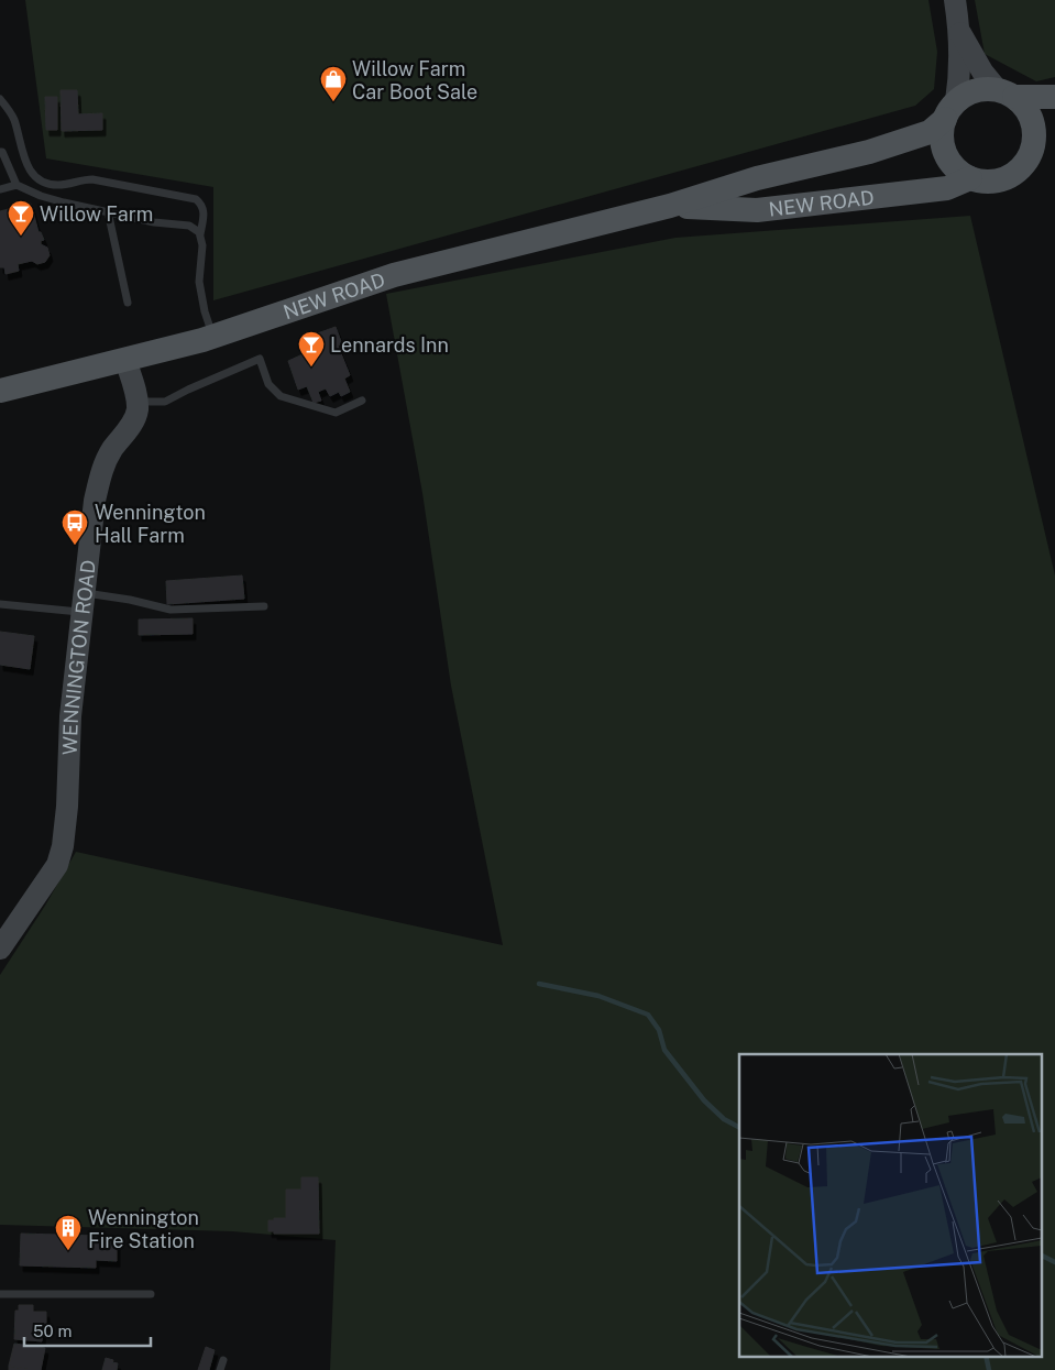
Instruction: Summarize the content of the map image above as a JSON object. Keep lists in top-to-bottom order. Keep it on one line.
{"streets":{"main road":["NEW ROAD","WENNINGTON ROAD"]},"places":{"shop":["Willow Farm Car Boot Sale"],"bar":["Willow Farm","Lennards Inn"],"bus stop":["Wennington Hall Farm"],"building":["Wennington Fire Station"]},"scale_bar":"50 m"}
